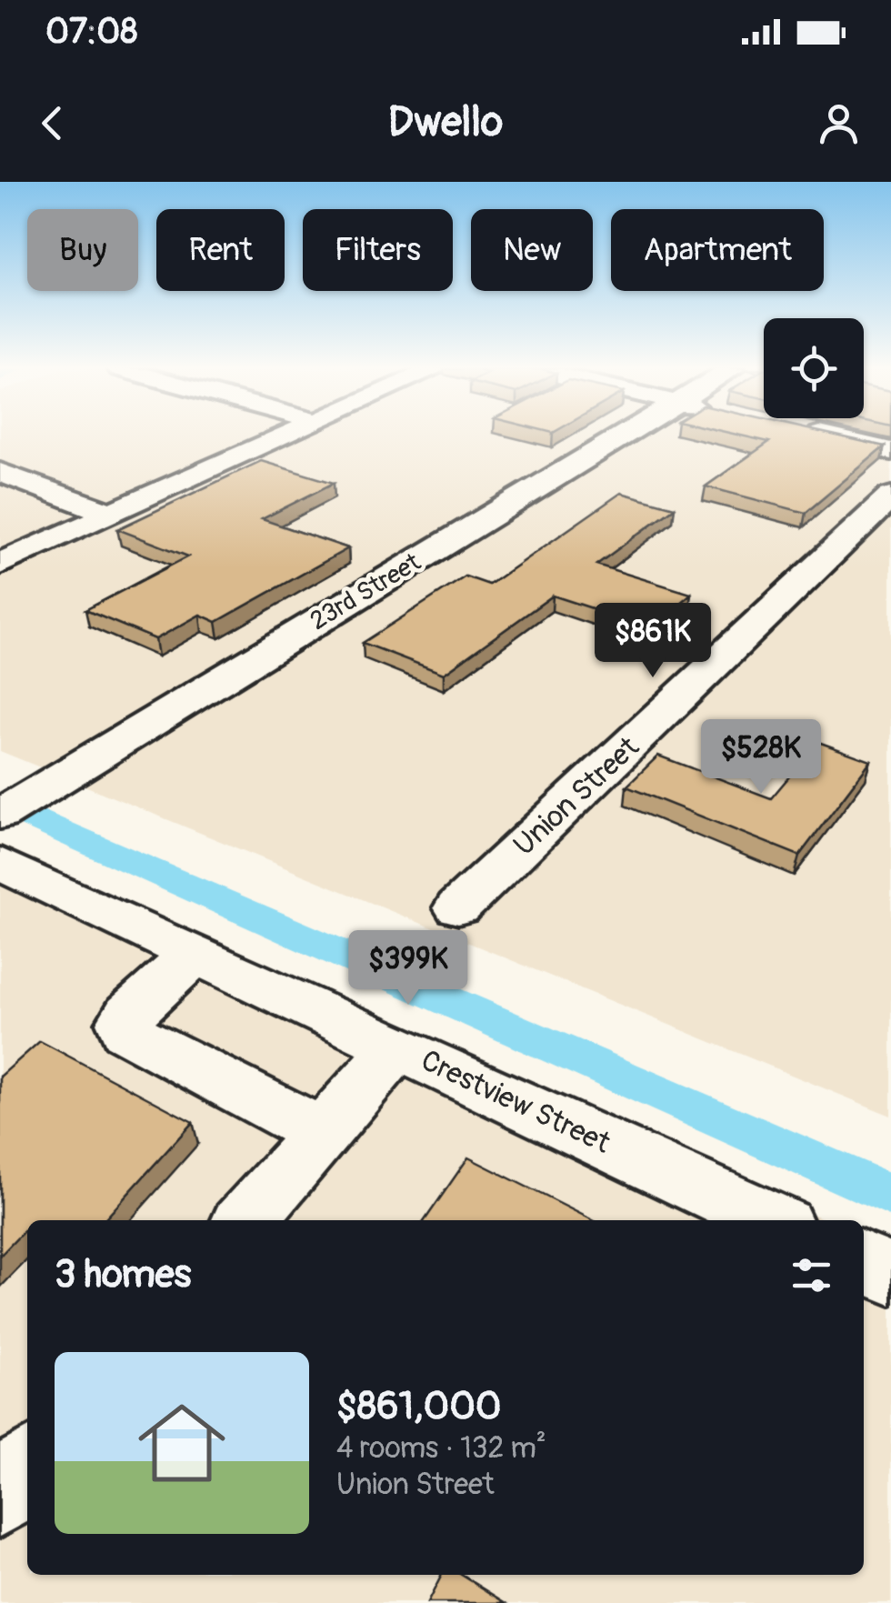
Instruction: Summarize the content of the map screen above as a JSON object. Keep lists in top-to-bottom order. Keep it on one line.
{"streets":{"street":["23rd Street","Union Street","Crestview Street"]},"page":{"status":"07:08","header":"Dwello","chip":["Buy","Rent","Filters","New","Apartment"],"price":["$861K","$528K","$399K"],"heading":"3 homes","list":[{"name":"$861,000","note":"4 rooms · 132 m² · Union Street"}]}}
